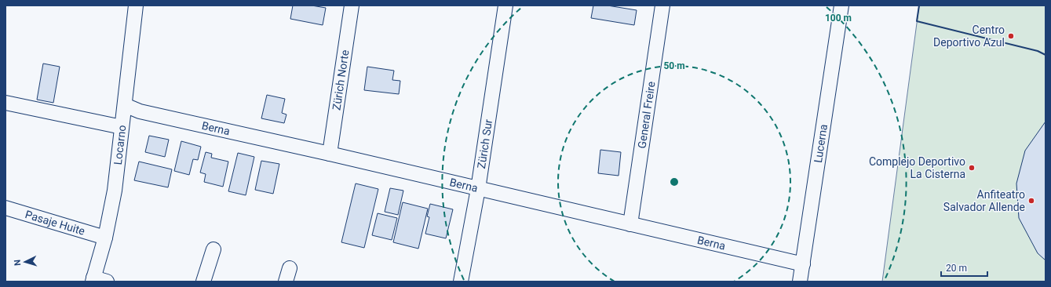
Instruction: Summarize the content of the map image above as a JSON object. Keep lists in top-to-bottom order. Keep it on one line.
{"streets":{"street":["Zürich Norte","General Freire","Berna","Zürich Sur","Lucerna","Locarno","Pasaje Huite"]},"crossings":[["Zürich Norte","Berna"],["General Freire","Berna"],["Berna","Zürich Sur"],["Berna","Lucerna"],["Berna","Locarno"],["Locarno","Pasaje Huite"]],"places":["Centro Deportivo Azul","Complejo Deportivo La Cisterna","Anfiteatro Salvador Allende"],"scale_bar":"20 m","north":"left","rings":["100 m","50 m"]}
